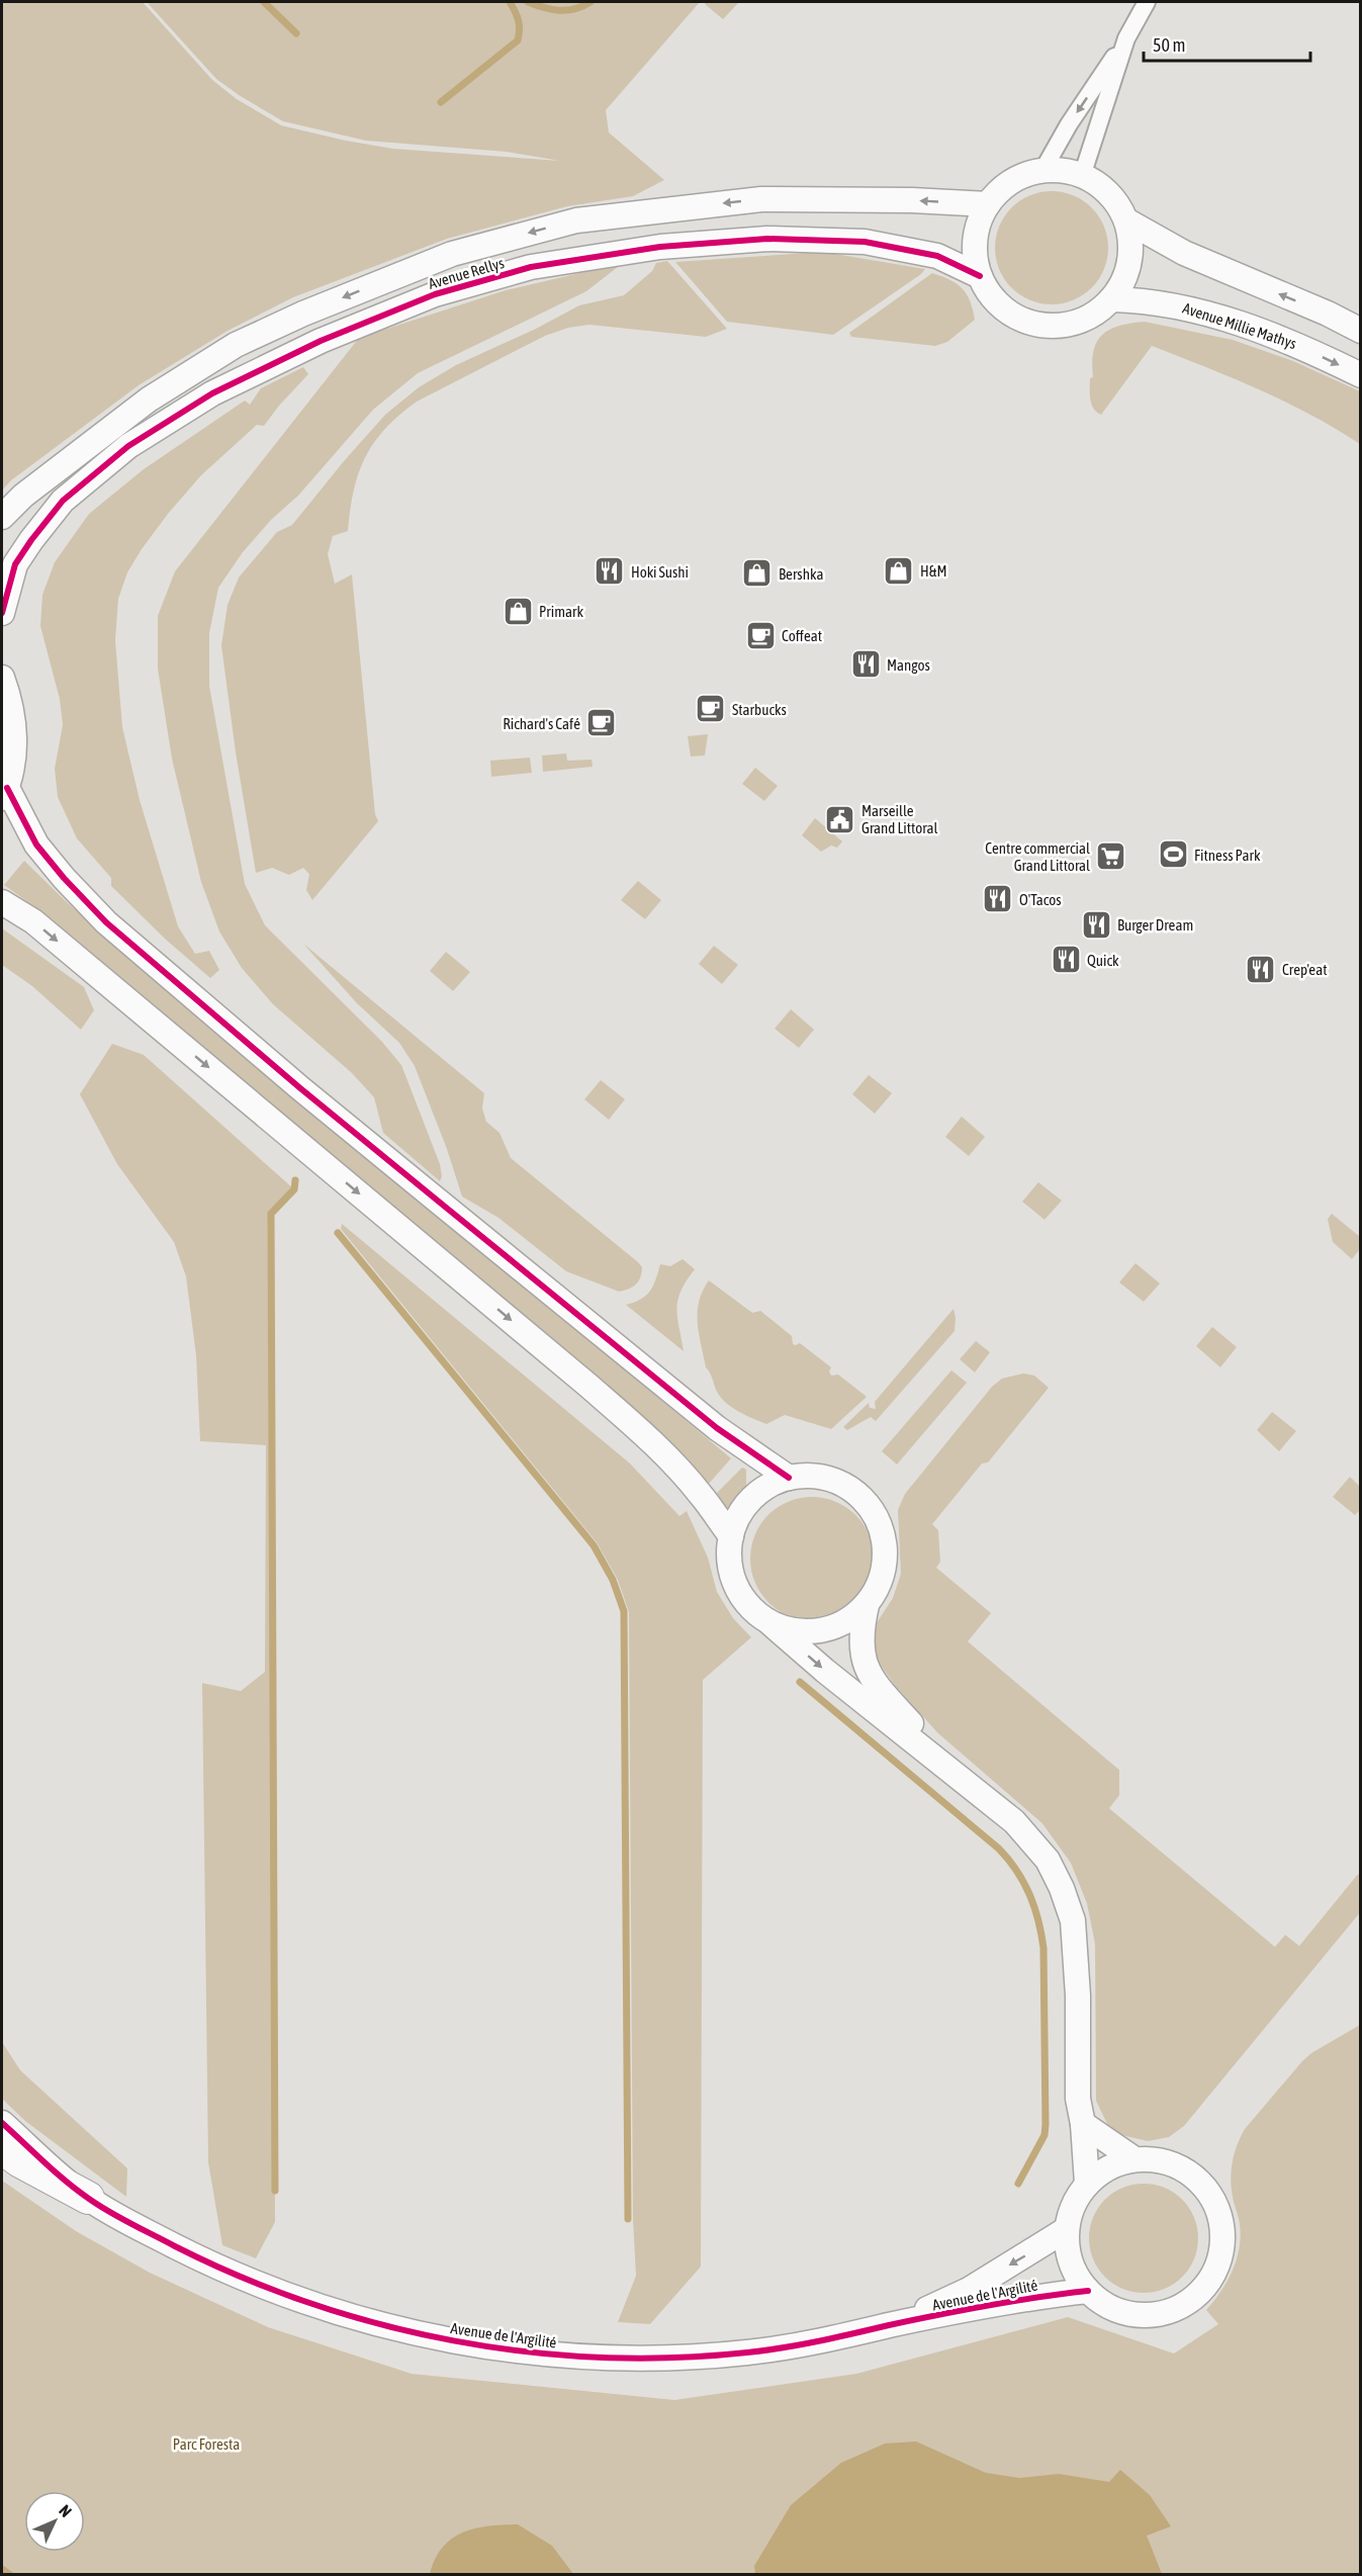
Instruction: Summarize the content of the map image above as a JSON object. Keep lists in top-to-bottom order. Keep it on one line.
{"streets":{"street":["Avenue Rellys","Avenue Millie Mathys","Avenue de l'Argilité"]},"crossings":[["Avenue Rellys","Avenue Millie Mathys"]],"parks":["Parc Foresta"],"places":{"shop":["H&M","Bershka","Primark"],"restaurant":["Hoki Sushi","Mangos","O'Tacos","Burger Dream","Quick","Crep'eat"],"cafe":["Coffeat","Starbucks","Richard's Café"],"public building":["Marseille Grand Littoral"],"sports":["Fitness Park"],"supermarket":["Centre commercial Grand Littoral"]},"scale_bar":"50 m","north":"top right"}
